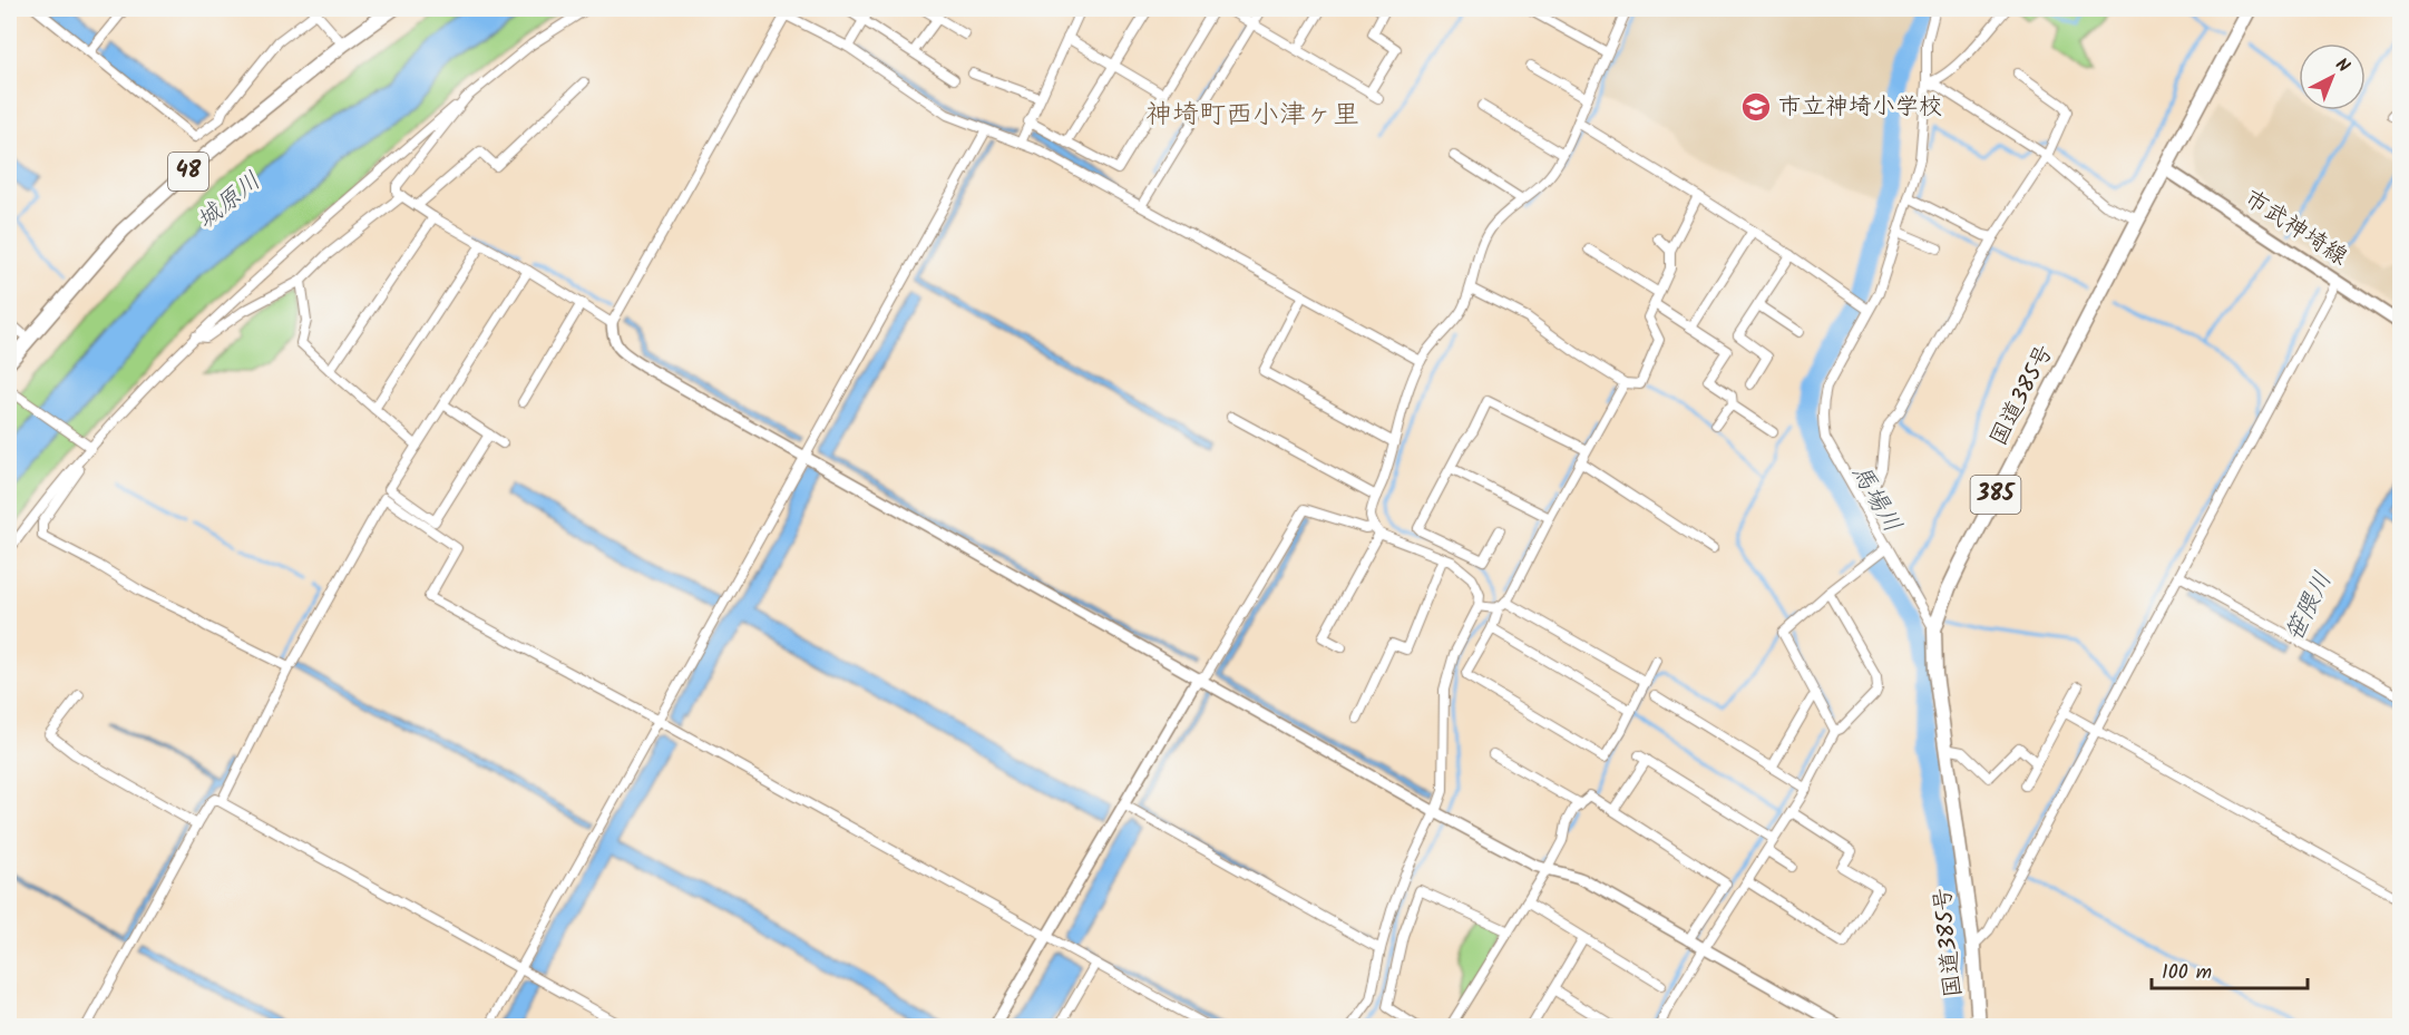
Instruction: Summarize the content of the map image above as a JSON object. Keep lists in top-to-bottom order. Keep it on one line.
{"streets":{"main road":["48","市武神埼線","国道385号","385"]},"crossings":[["市武神埼線","国道385号"]],"districts":["神埼町西小津ヶ里"],"water":["城原川","馬場川","笹隈川"],"places":{"school or university":["市立神埼小学校"]},"scale_bar":"100 m","north":"top right"}
